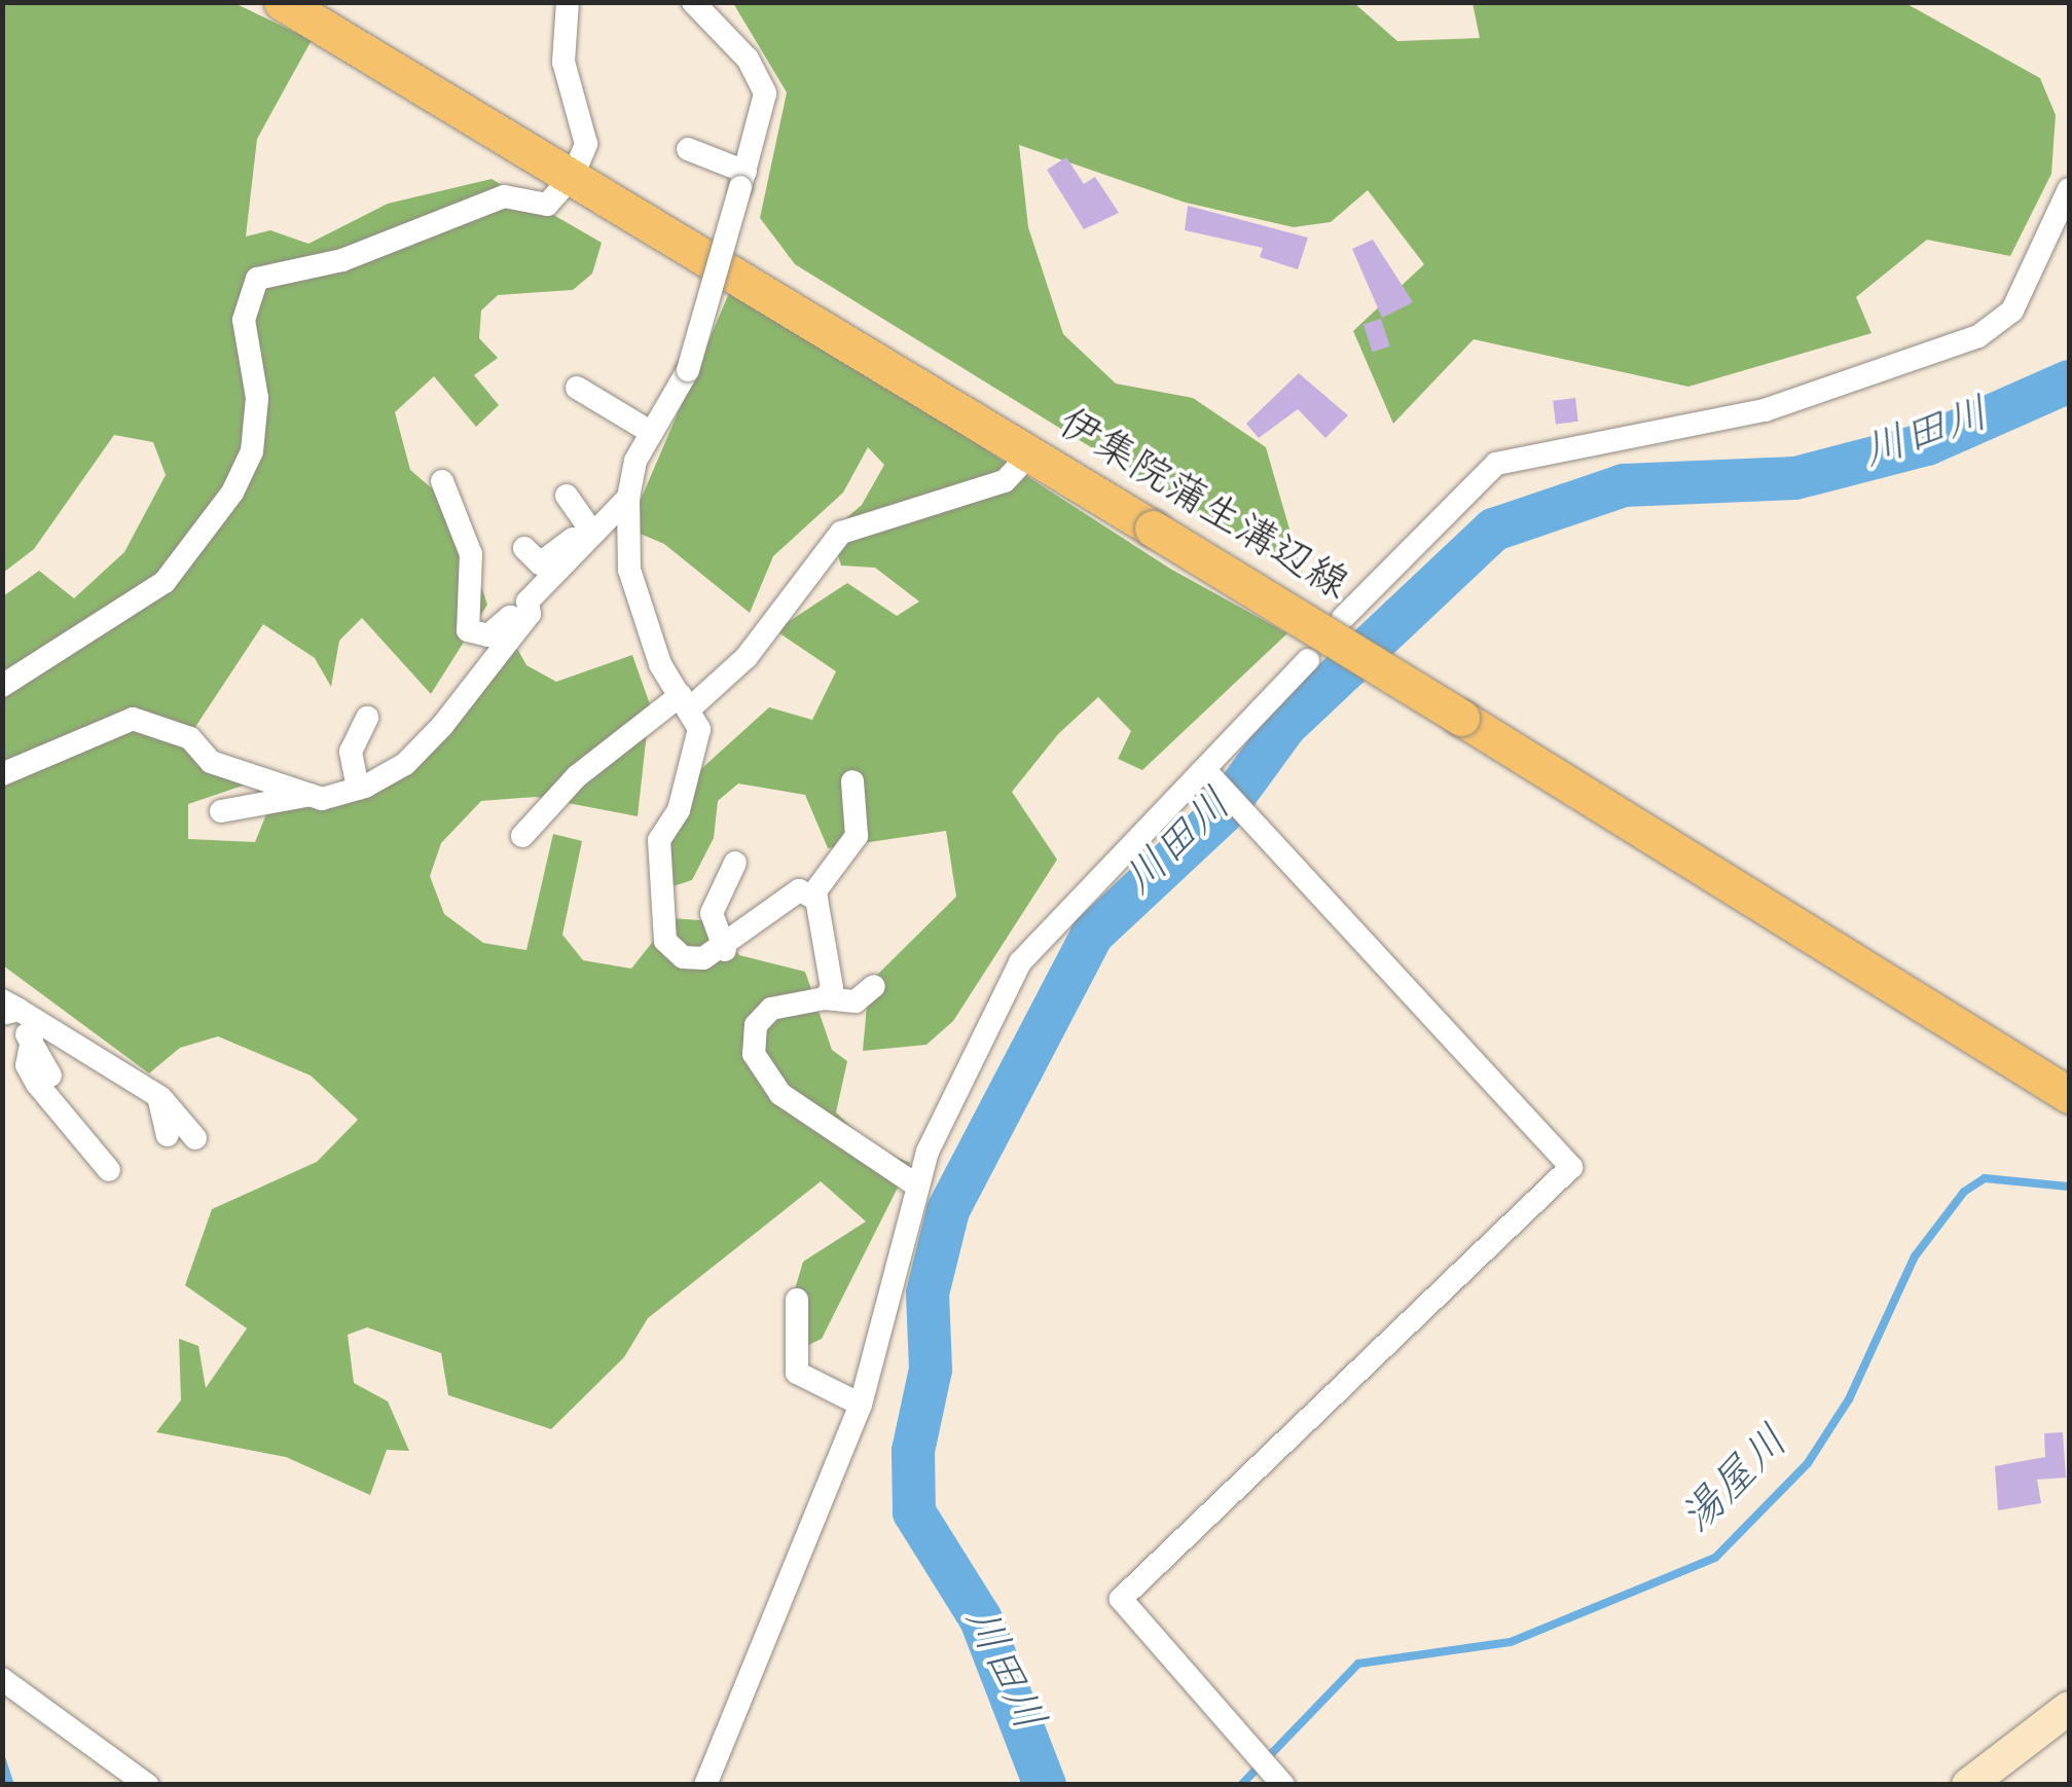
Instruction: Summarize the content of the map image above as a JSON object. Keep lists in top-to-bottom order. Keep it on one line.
{"streets":{"main road":["伊集院蒲生溝辺線"]},"water":["川田川","湯屋川"]}
